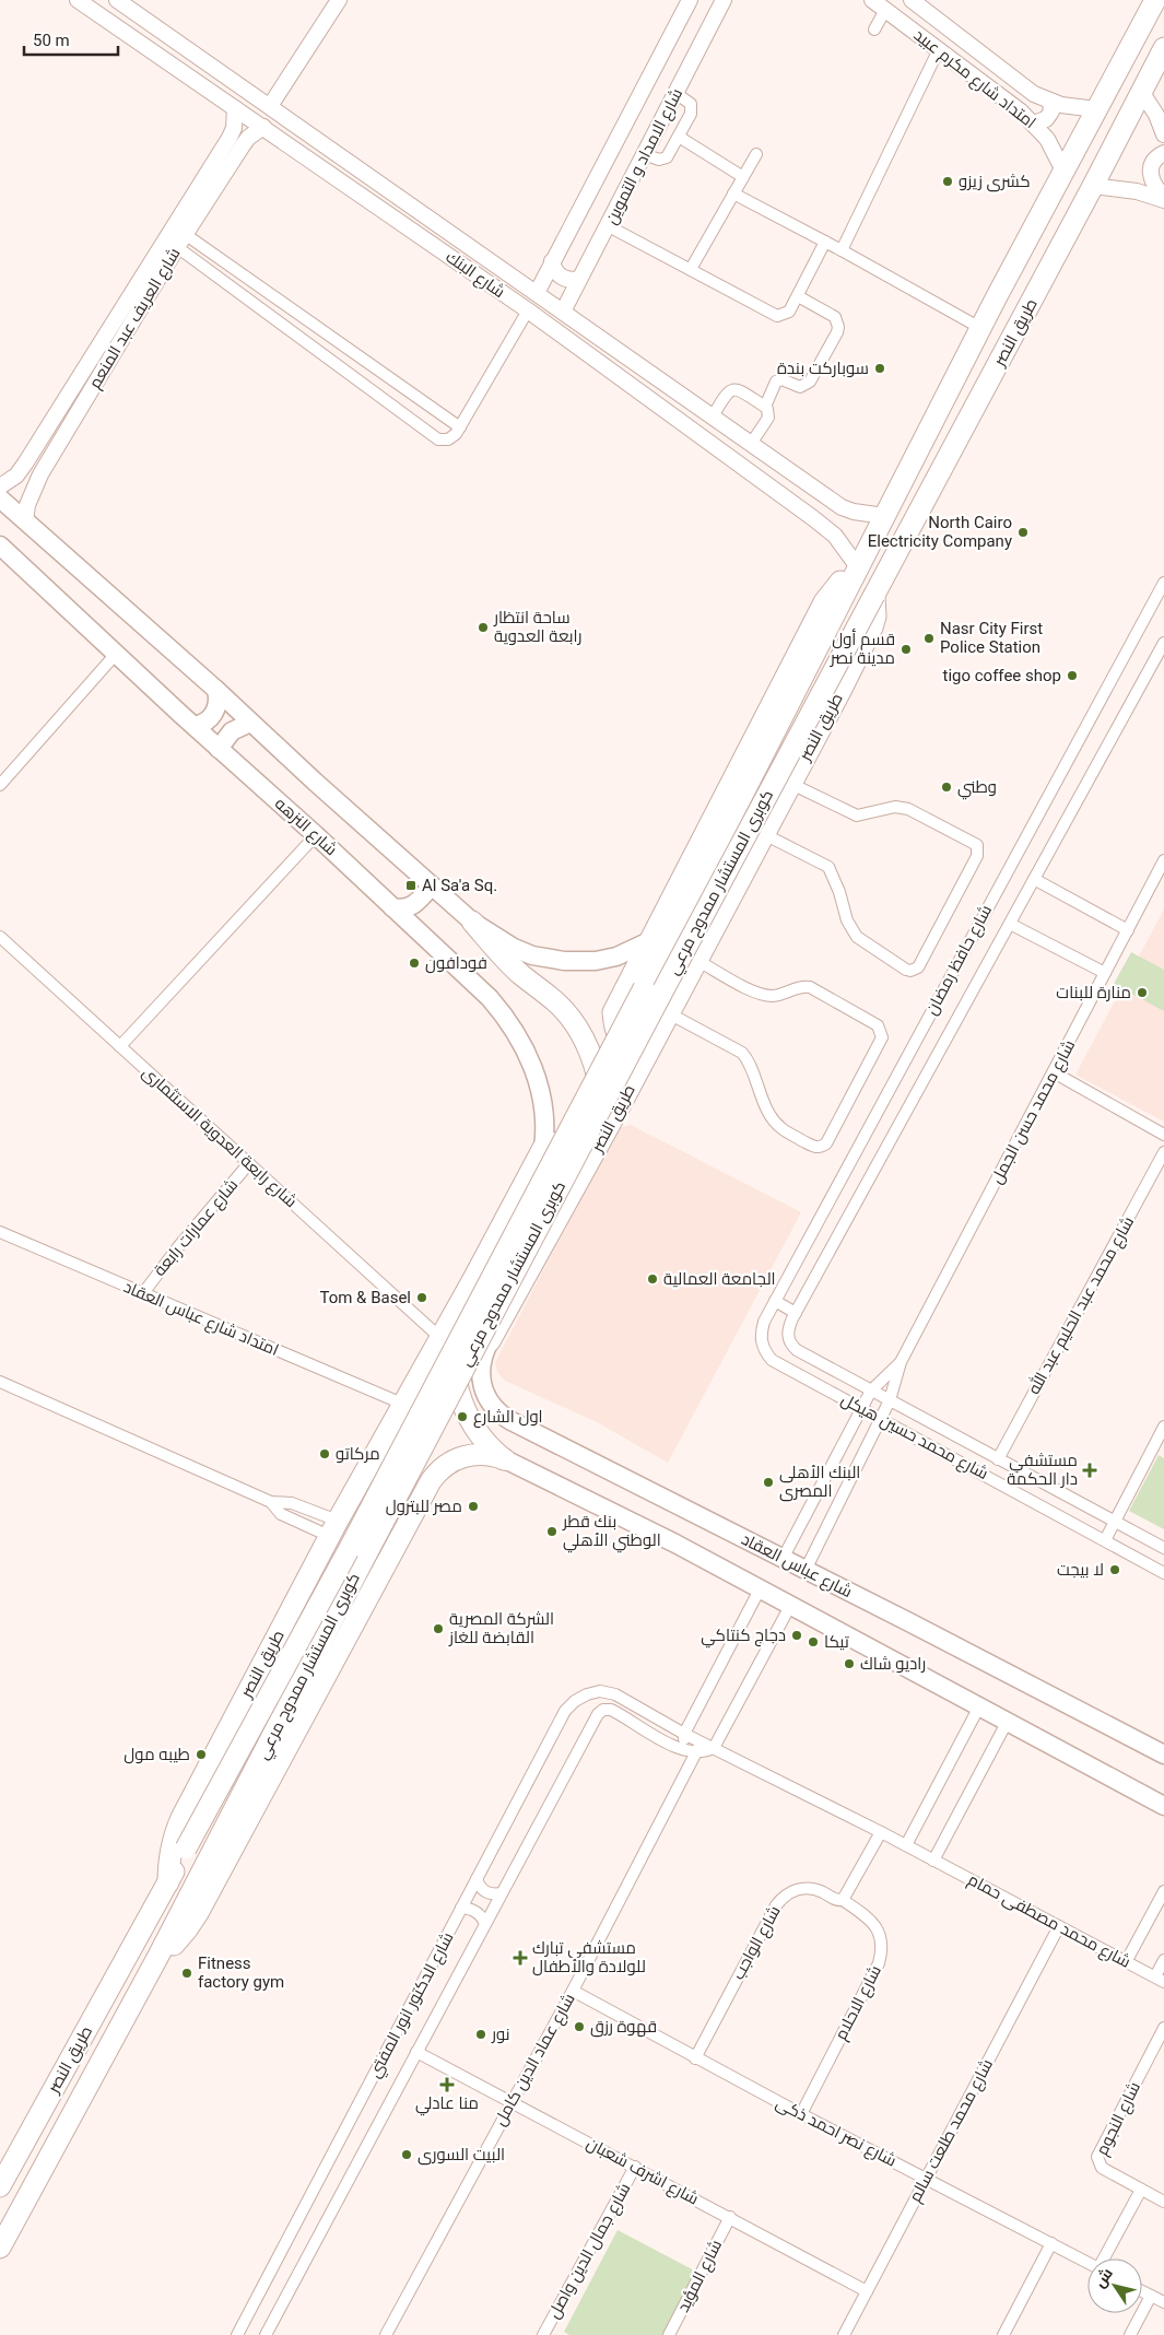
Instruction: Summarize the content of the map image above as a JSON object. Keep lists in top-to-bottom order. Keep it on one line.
{"streets":{"highway":["طريق النصر","كوبرى المستشار ممدوح مرعي"],"main road":["شارع النزهه","شارع عباس العقاد"],"street":["امتداد شارع مكرم عبيد","شارع الامداد و التموين","شارع البنك","شارع العريف عبد المنعم","شارع حافظ رمضان","شارع محمد حسن الجمل","شارع رابعة العدوية الاستثمارى","شارع عمارات رابعة","شارع محمد عبد الحليم عبد الله","امتداد شارع عباس العقاد","شارع محمد حسين هيكل","شارع محمد مصطفى حمام","شارع الواجب","شارع الاحلام","شارع الدكتور انور المفتي","شارع عماد الدين كامل","شارع النجوم","شارع محمد طلعت سالم","شارع نصر احمد ذكى","شارع اشرف شعبان","شارع جمال الدين واصل","شارع المؤيد"]},"crossings":[["امتداد شارع مكرم عبيد","طريق النصر"],["شارع الامداد و التموين","شارع البنك"],["شارع البنك","شارع العريف عبد المنعم"],["شارع البنك","طريق النصر"],["شارع البنك","كوبرى المستشار ممدوح مرعي"],["طريق النصر","شارع النزهه"],["طريق النصر","كوبرى المستشار ممدوح مرعي"],["طريق النصر","شارع رابعة العدوية الاستثمارى"],["طريق النصر","امتداد شارع عباس العقاد"],["طريق النصر","شارع عباس العقاد"],["شارع حافظ رمضان","شارع محمد حسين هيكل"],["شارع محمد حسن الجمل","شارع محمد حسين هيكل"],["شارع محمد حسن الجمل","شارع عباس العقاد"],["شارع رابعة العدوية الاستثمارى","شارع عمارات رابعة"],["شارع عمارات رابعة","امتداد شارع عباس العقاد"],["شارع محمد عبد الحليم عبد الله","شارع محمد حسين هيكل"],["شارع محمد مصطفى حمام","شارع الدكتور انور المفتي"],["شارع محمد مصطفى حمام","شارع عماد الدين كامل"],["شارع محمد مصطفى حمام","شارع محمد طلعت سالم"],["شارع الواجب","شارع الاحلام"],["شارع الواجب","شارع نصر احمد ذكى"],["شارع الاحلام","شارع نصر احمد ذكى"],["شارع الدكتور انور المفتي","شارع عماد الدين كامل"],["شارع الدكتور انور المفتي","شارع اشرف شعبان"],["شارع عماد الدين كامل","شارع نصر احمد ذكى"],["شارع عماد الدين كامل","شارع اشرف شعبان"],["شارع محمد طلعت سالم","شارع نصر احمد ذكى"],["شارع محمد طلعت سالم","شارع اشرف شعبان"],["شارع اشرف شعبان","شارع جمال الدين واصل"],["شارع اشرف شعبان","شارع المؤيد"]],"places":{"other":["كشرى زيزو","سوباركت بندة","North Cairo Electricity Company","ساحة انتظار رابعة العدوية","Nasr City First Police Station","قسم أول مدينة نصر","tigo coffee shop","وطني","فودافون","منارة للبنات","الجامعة العمالية","Tom & Basel","اول الشارع","مركاتو","البنك الأهلى المصرى","مصر للبترول","بنك قطر الوطني الأهلي","لا بيجت","الشركة المصرية القابضة للغاز","دجاج كنتاكي","تيكا","راديو شاك","طيبه مول","Fitness factory gym","قهوة رزق","نور","البيت السورى"],"transit":["Al Sa'a Sq."],"health":["مستشفي دار الحكمة","مستشفى تبارك للولادة والأطفال","منا عادلي"]},"scale_bar":"50 m","north":"top left"}
